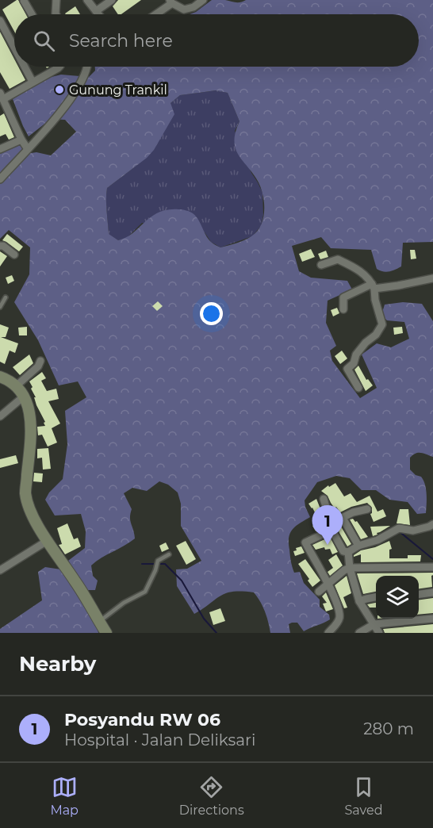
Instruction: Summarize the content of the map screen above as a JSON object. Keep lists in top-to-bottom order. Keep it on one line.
{"places":["Gunung Trankil"],"page":{"search":"Search here","pins":"1","heading":"Nearby","list":[{"mark":"1","name":"Posyandu RW 06","note":"Hospital · Jalan Deliksari","value":"280 m"}],"nav":["Map","Directions","Saved"]}}
